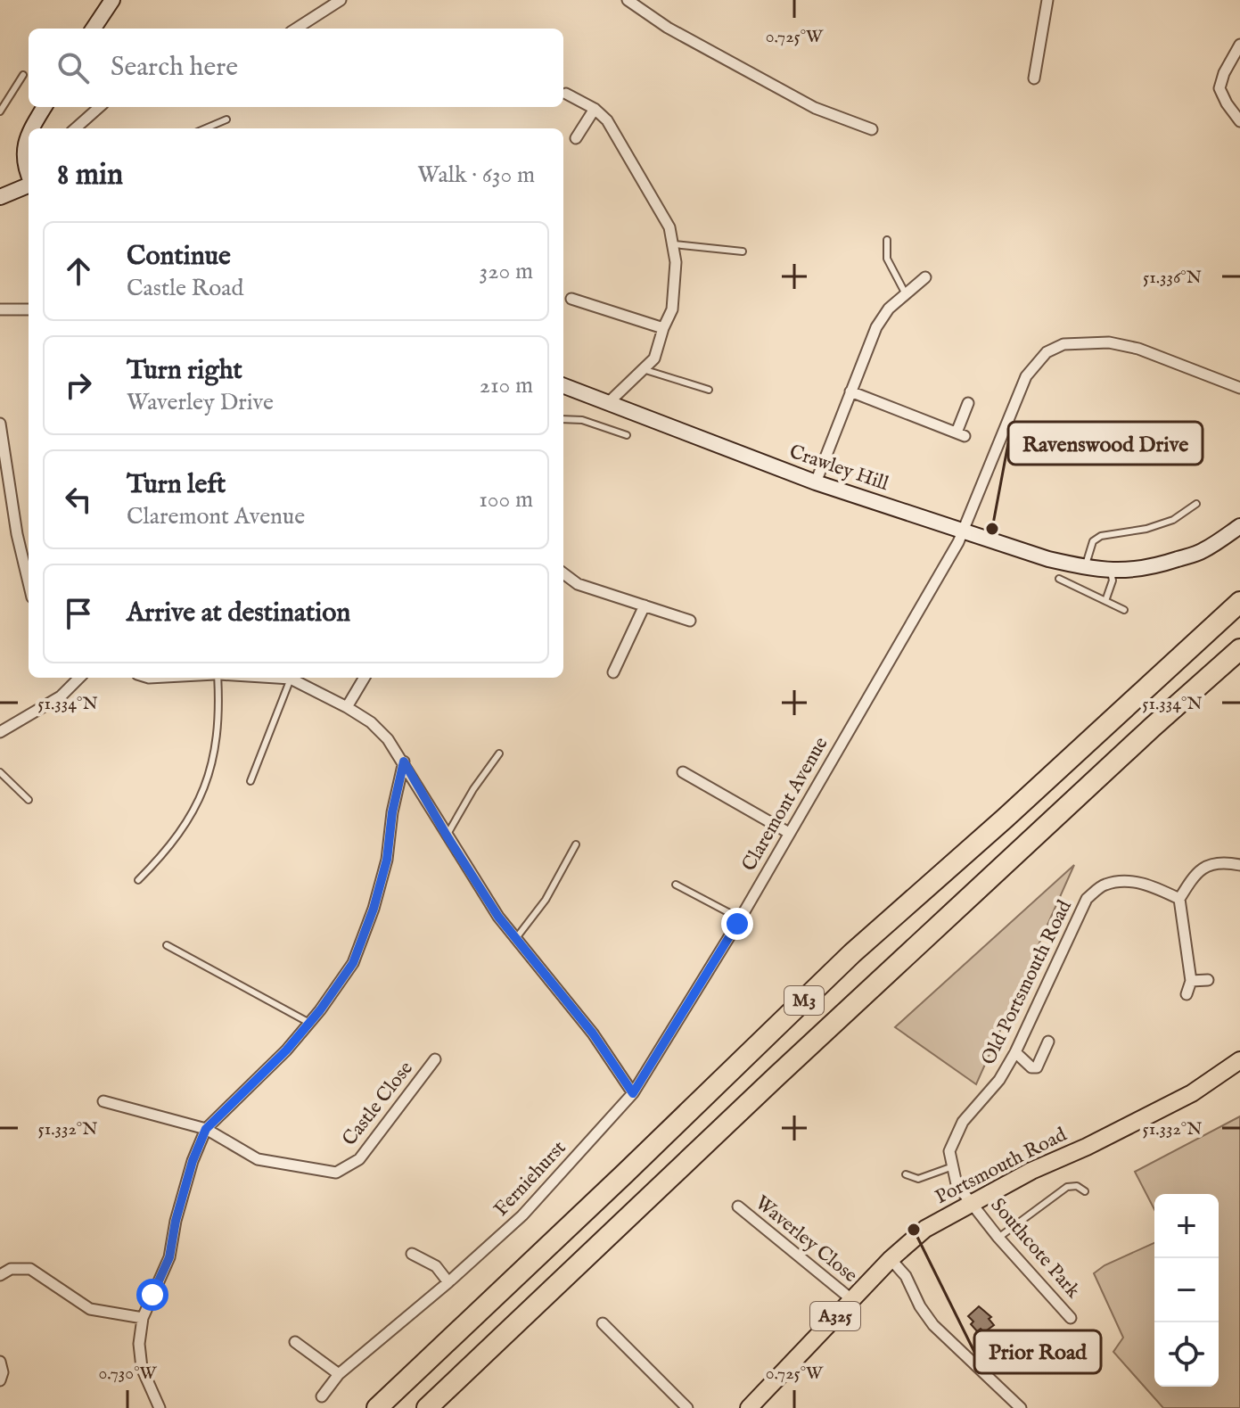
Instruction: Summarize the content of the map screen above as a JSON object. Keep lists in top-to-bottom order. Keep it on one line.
{"streets":{"highway":["M3"],"main road":["Portsmouth Road","A325"],"street":["Crawley Hill","Claremont Avenue","Old Portsmouth Road","Castle Close","Ferniehurst","Waverley Close","Southcote Park"]},"crossings":[["Crawley Hill","Claremont Avenue"],["Claremont Avenue","Ferniehurst"],["Portsmouth Road","Waverley Close"],["Portsmouth Road","Southcote Park"]],"places":["Ravenswood Drive","Prior Road"],"page":{"search":"Search here","heading":["8 min","Walk · 630 m"],"list":[["Continue","Castle Road","320 m"],["Turn right","Waverley Drive","210 m"],["Turn left","Claremont Avenue","100 m"],"Arrive at destination"],"map_buttons":["+","−"]},"coordinates":["0.725°W","51.336°N","51.334°N","51.332°N","0.730°W"]}
